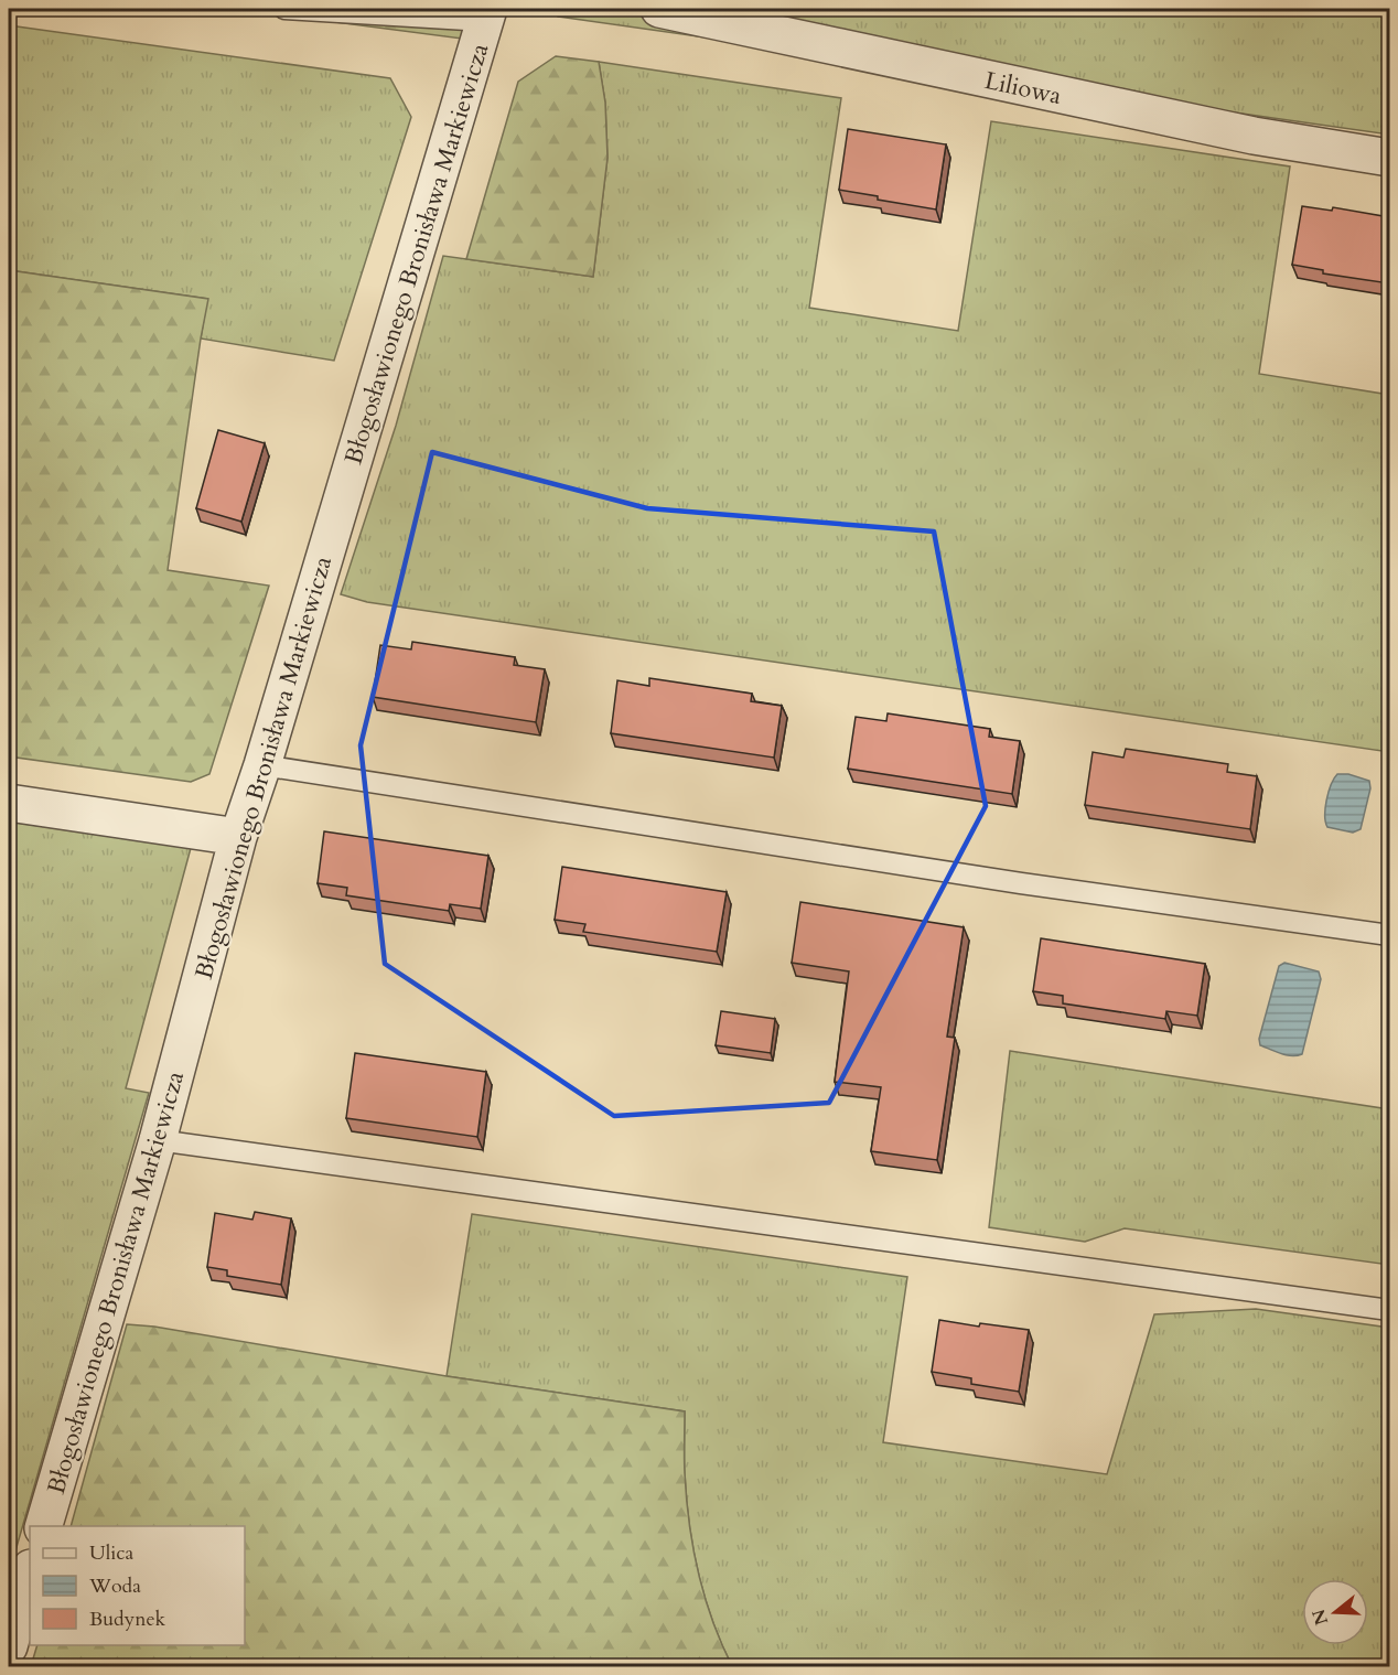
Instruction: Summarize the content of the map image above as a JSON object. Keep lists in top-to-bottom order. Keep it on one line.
{"streets":{"street":["Liliowa","Błogosławionego Bronisława Markiewicza"]},"legend":["Ulica","Woda","Budynek"],"north":"left"}
